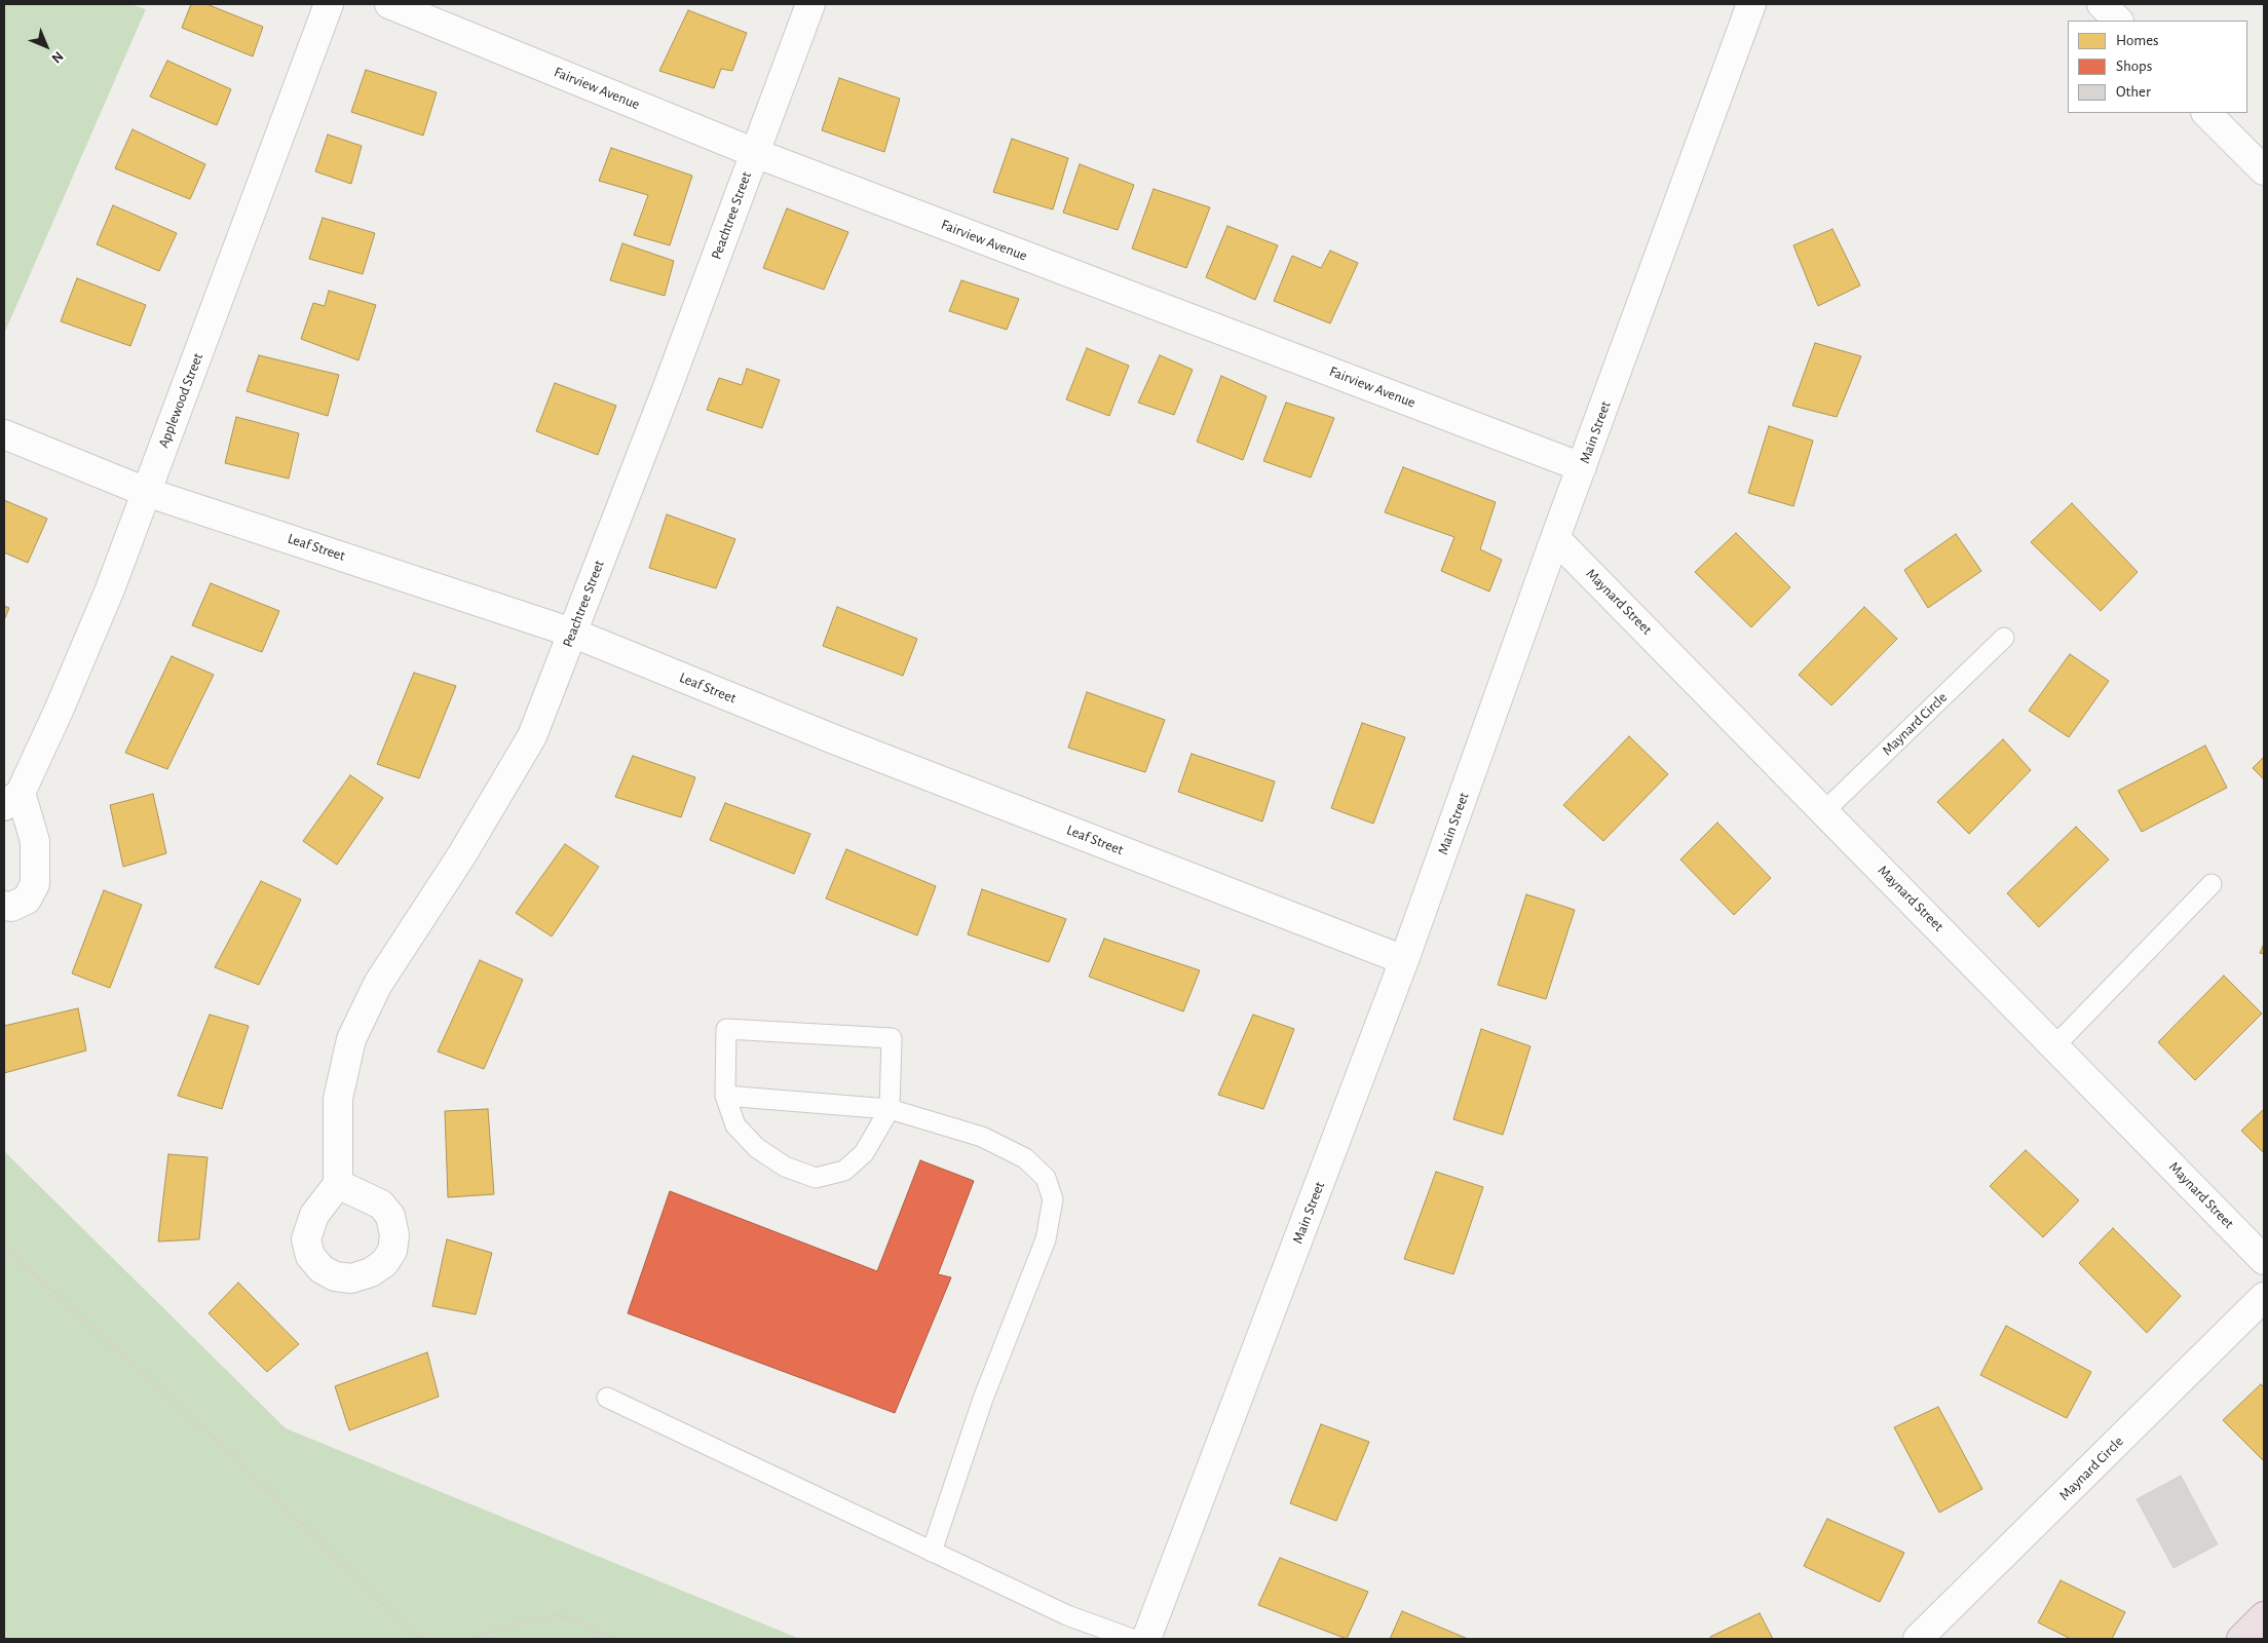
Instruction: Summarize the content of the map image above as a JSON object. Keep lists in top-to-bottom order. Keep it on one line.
{"streets":{"street":["Fairview Avenue","Peachtree Street","Applewood Street","Main Street","Leaf Street","Maynard Street","Maynard Circle"]},"crossings":[["Fairview Avenue","Peachtree Street"],["Fairview Avenue","Main Street"],["Peachtree Street","Leaf Street"],["Applewood Street","Leaf Street"],["Main Street","Leaf Street"],["Main Street","Maynard Street"],["Maynard Street","Maynard Circle"]],"legend":["Homes","Shops","Other"],"north":"bottom right"}
